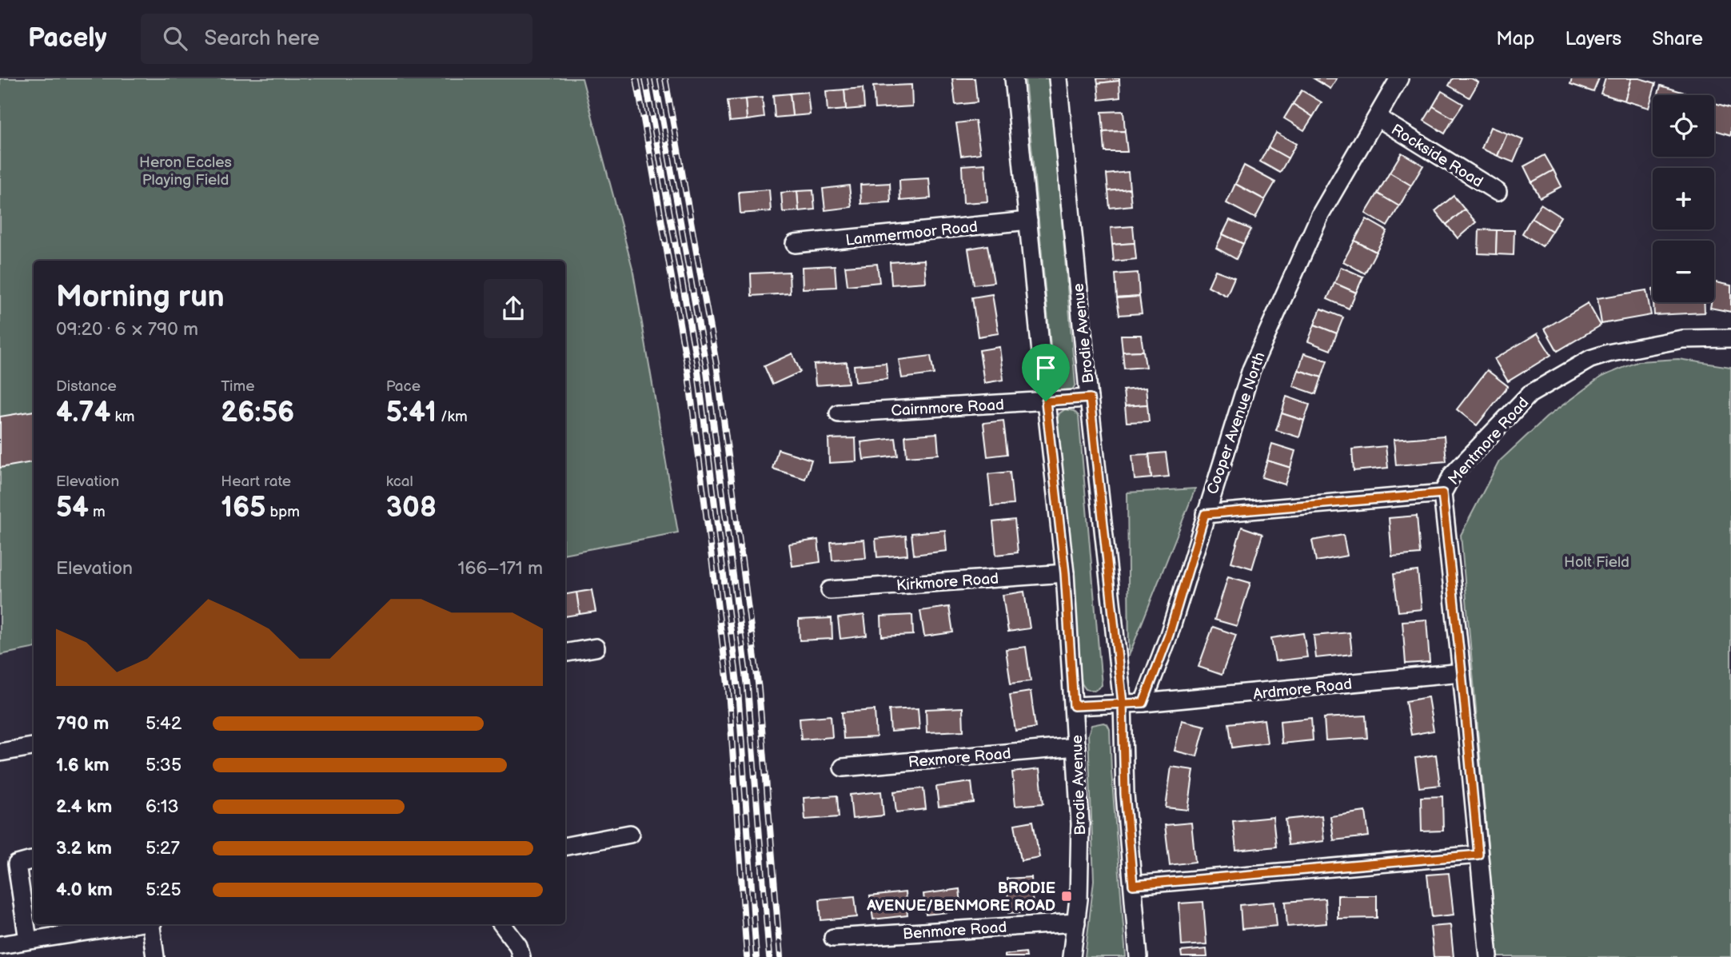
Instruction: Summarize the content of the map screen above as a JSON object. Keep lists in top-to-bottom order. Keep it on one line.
{"streets":{"street":["Rockside Road","Lammermoor Road","Brodie Avenue","Cairnmore Road","Cooper Avenue North","Mentmore Road","Kirkmore Road","Ardmore Road","Rexmore Road","Benmore Road"]},"crossings":[["Rockside Road","Cooper Avenue North"],["Lammermoor Road","Brodie Avenue"],["Brodie Avenue","Cairnmore Road"],["Brodie Avenue","Kirkmore Road"],["Brodie Avenue","Rexmore Road"],["Brodie Avenue","Benmore Road"],["Cooper Avenue North","Mentmore Road"],["Cooper Avenue North","Ardmore Road"]],"parks":["Heron Eccles Playing Field","Holt Field"],"places":{"transit":["BRODIE AVENUE/BENMORE ROAD"]},"page":{"header":"Pacely","search":"Search here","nav":["Map","Layers","Share"],"map_buttons":["+","−"],"heading":["Morning run","09:20 · 6 × 790 m"],"stats":[["Distance","4.74 km"],["Time","26:56"],["Pace","5:41 /km"],["Elevation","54 m"],["Heart rate","165 bpm"],["kcal","308"]],"chart":["Elevation","166–171 m"],"list":[{"name":"790 m","note":"5:42"},{"name":"1.6 km","note":"5:35"},{"name":"2.4 km","note":"6:13"},{"name":"3.2 km","note":"5:27"},{"name":"4.0 km","note":"5:25"}]}}
